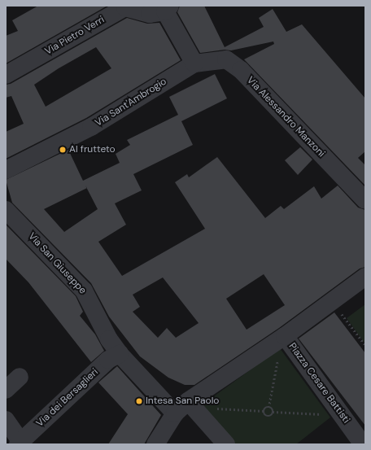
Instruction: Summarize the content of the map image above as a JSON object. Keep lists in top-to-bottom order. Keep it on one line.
{"streets":{"street":["Via Pietro Verri","Via Sant'Ambrogio","Via Alessandro Manzoni","Via San Giuseppe","Piazza Cesare Battisti","Via dei Bersaglieri"]},"crossings":[["Via Sant'Ambrogio","Via Alessandro Manzoni"],["Via San Giuseppe","Piazza Cesare Battisti"],["Via San Giuseppe","Via dei Bersaglieri"]],"places":["Al frutteto","Intesa San Paolo"]}
